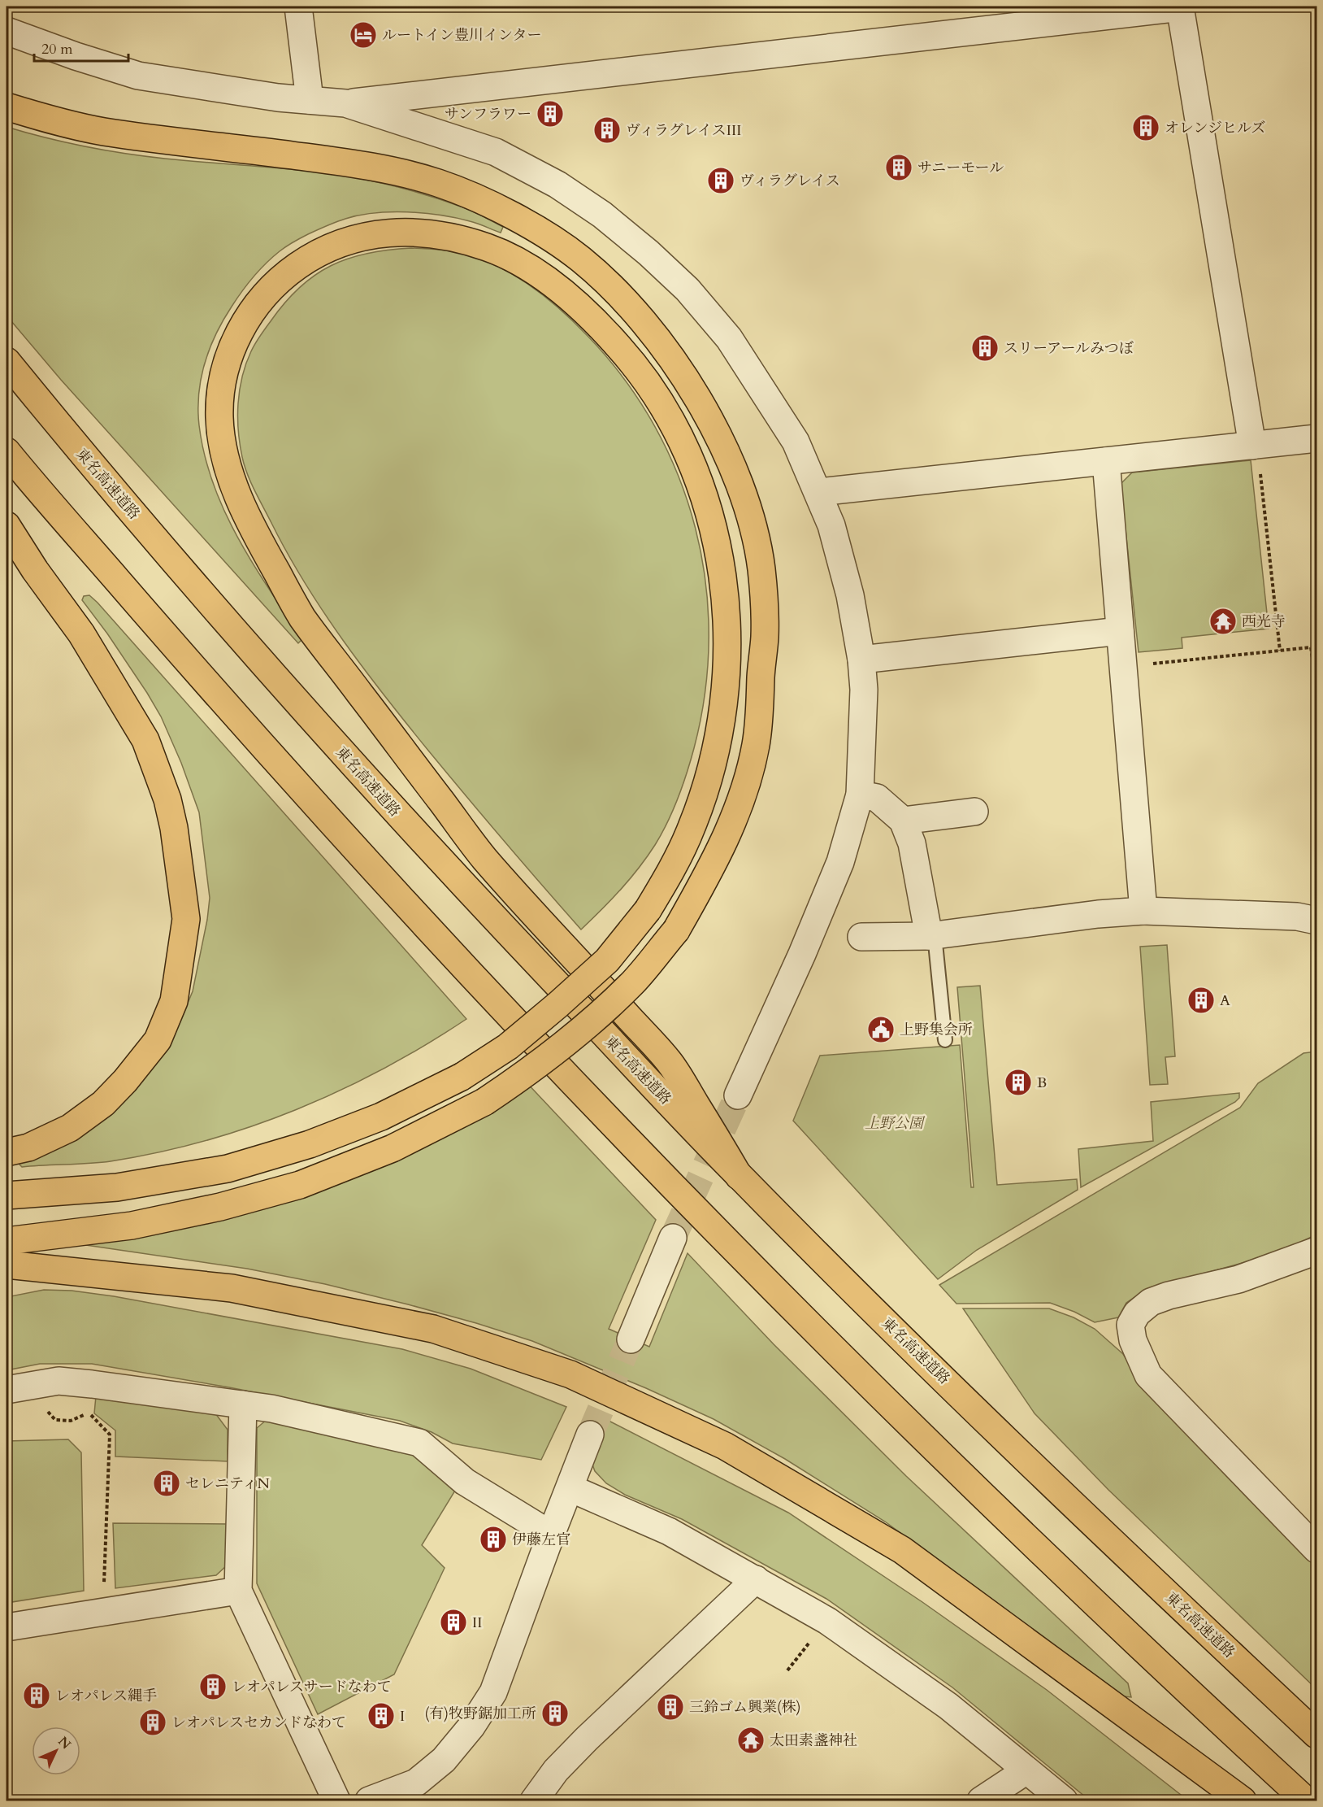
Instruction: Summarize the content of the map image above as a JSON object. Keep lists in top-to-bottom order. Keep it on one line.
{"streets":{"highway":["東名高速道路"]},"parks":["上野公園"],"places":{"hotel":["ルートイン豊川インター"],"building":["サンフラワー","オレンジヒルズ","ヴィラグレイスIII","サニーモール","ヴィラグレイス","スリーアールみつぼ","A","B","セレニティN","伊藤左官","II","レオパレスサードなわて","レオパレス縄手","三鈴ゴム興業(株)","(有)牧野鋸加工所","I","レオパレスセカンドなわて"],"temple":["西光寺","太田素盞神社"],"public building":["上野集会所"]},"scale_bar":"20 m","north":"top right"}
